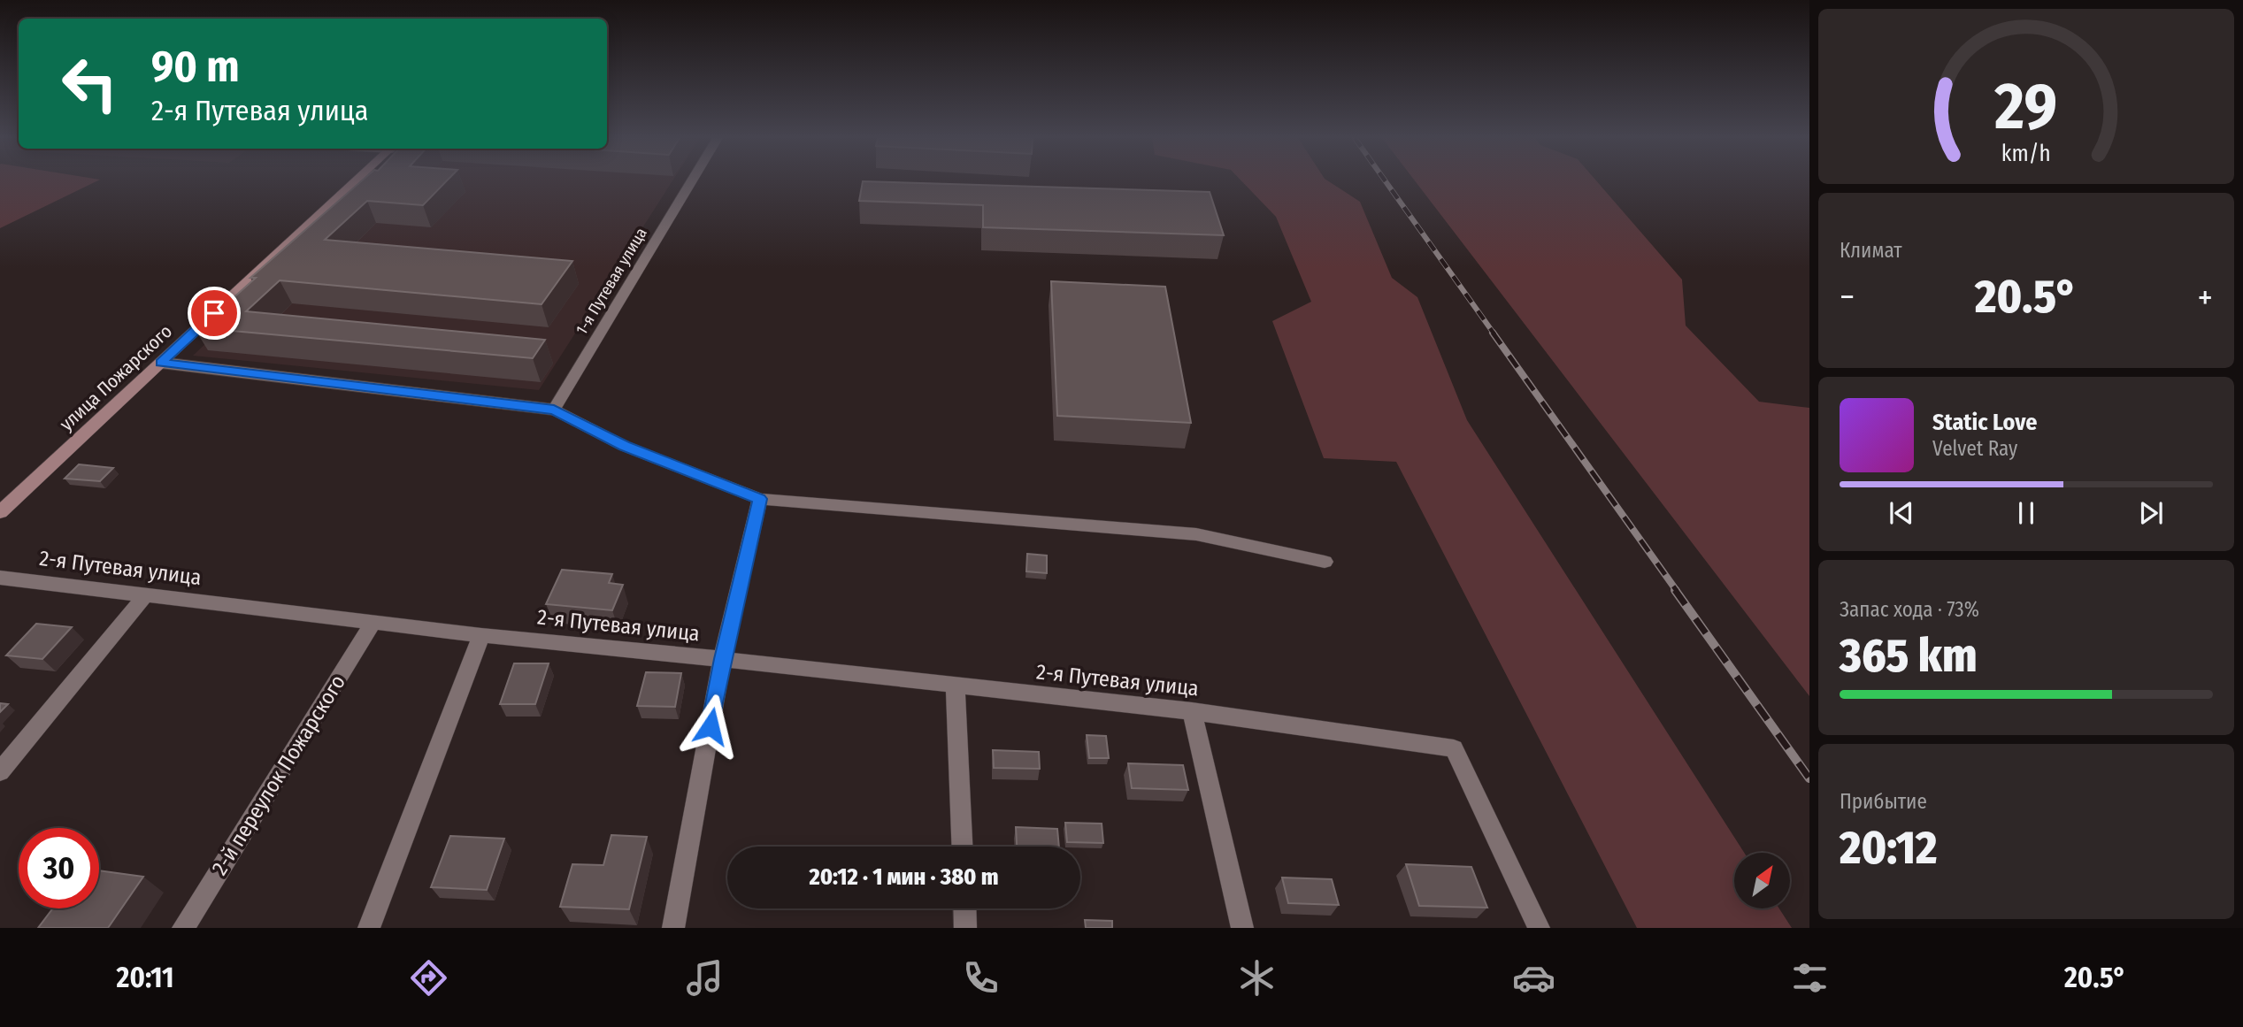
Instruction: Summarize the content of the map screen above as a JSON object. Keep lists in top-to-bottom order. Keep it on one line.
{"streets":{"street":["1-я Путевая улица","улица Пожарского","2-я Путевая улица","2-й переулок Пожарского"]},"crossings":[["2-я Путевая улица","2-й переулок Пожарского"]],"north":"top right","page":{"turn":["90 m","2-я Путевая улица"],"tile":["Климат",["Запас хода · 73%","365 km"],["Прибытие","20:12"]],"heat":["−","20.5°","+"],"song":["Static Love","Velvet Ray"],"limit":"30","trip":"20:12 · 1 мин · 380 m","tabs":["20:11","20.5°"],"gauge":["29","km/h"]}}
